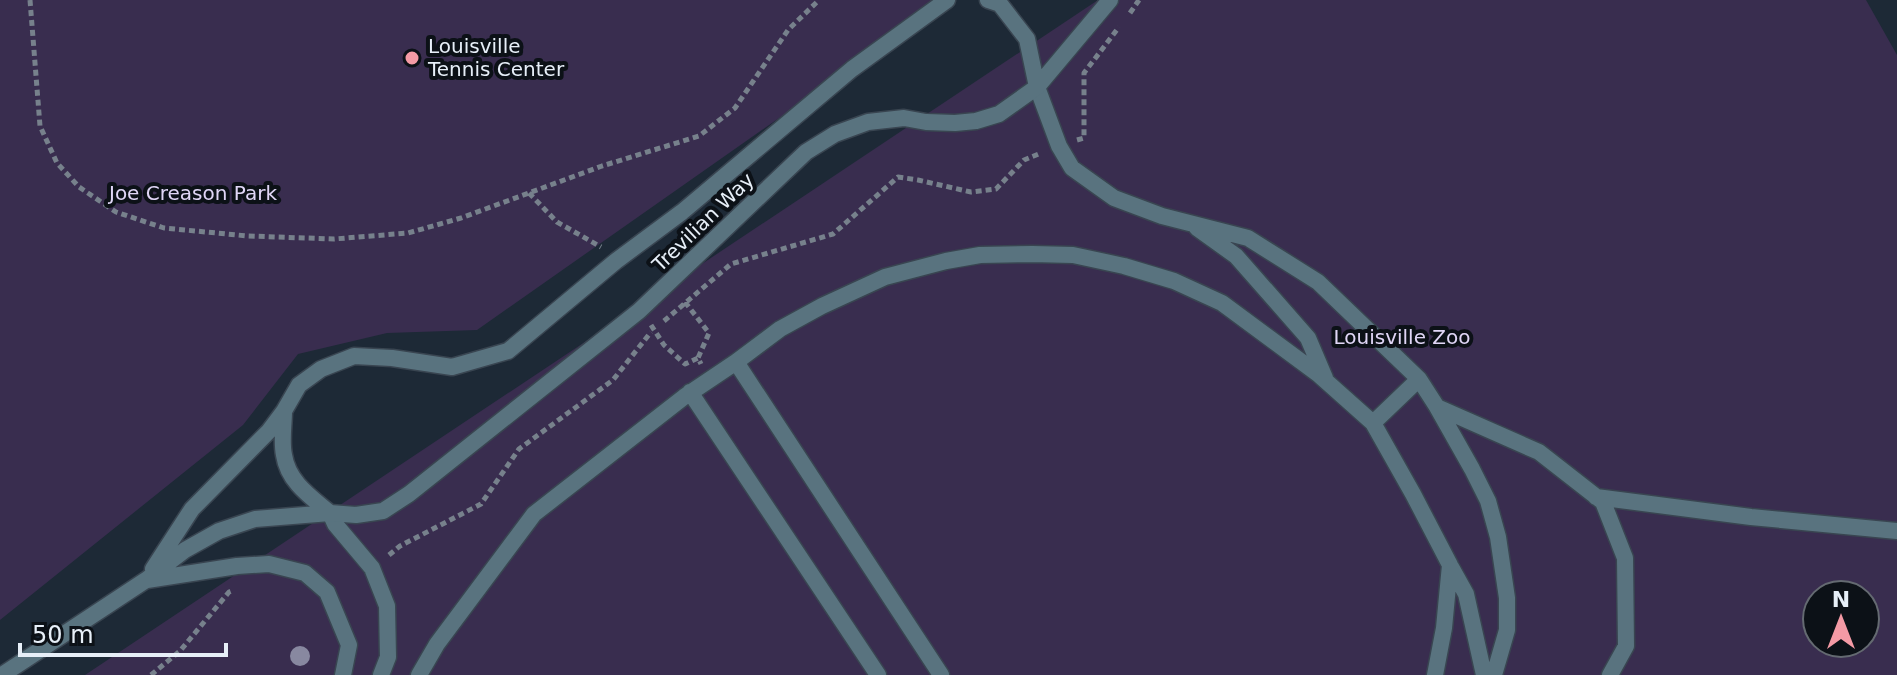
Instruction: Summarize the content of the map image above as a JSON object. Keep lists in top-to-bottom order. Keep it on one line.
{"streets":{"street":["Trevilian Way"]},"parks":["Joe Creason Park","Louisville Zoo"],"places":["Louisville Tennis Center"],"scale_bar":"50 m","north":"top"}
